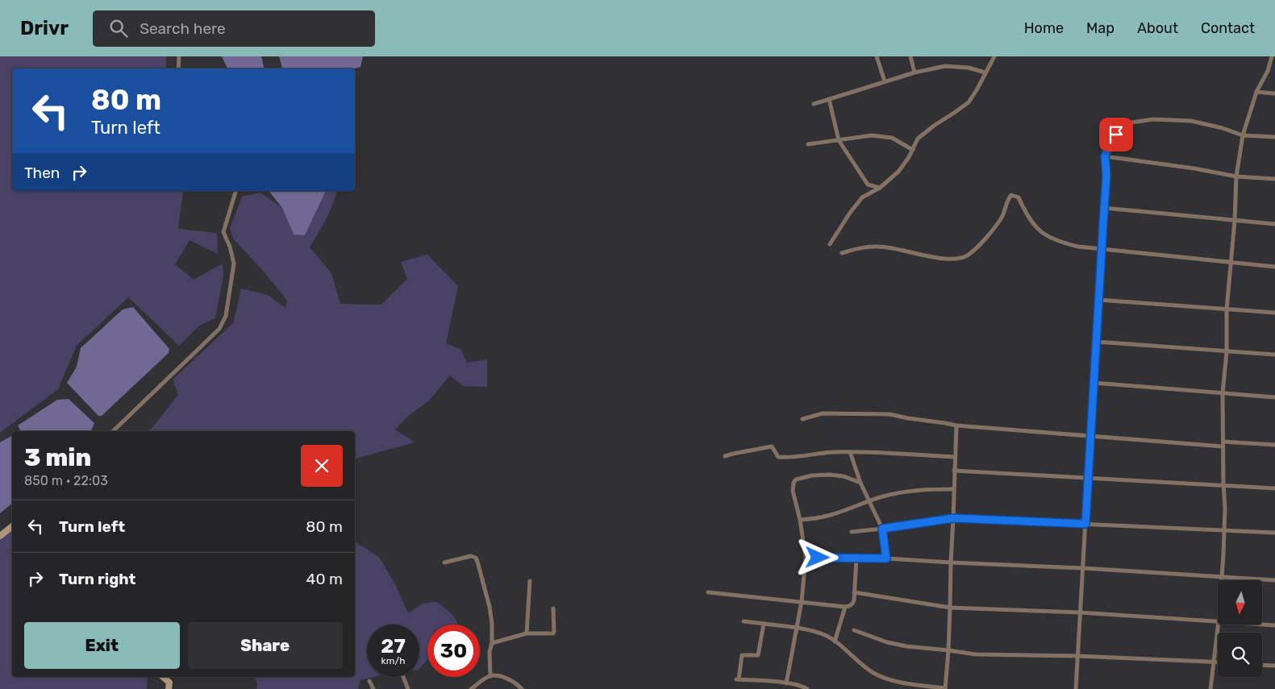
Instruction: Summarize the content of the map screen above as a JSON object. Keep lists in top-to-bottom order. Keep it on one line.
{"north":"bottom","page":{"header":"Drivr","search":"Search here","nav":["Home","Map","About","Contact"],"turn":["80 m","Turn left"],"then":"Then","heading":["3 min","850 m · 22:03"],"list":[{"name":"Turn left","value":"80 m"},{"name":"Turn right","value":"40 m"}],"buttons":["Exit","Share"],"speed":"27 km/h","limit":"30"}}
